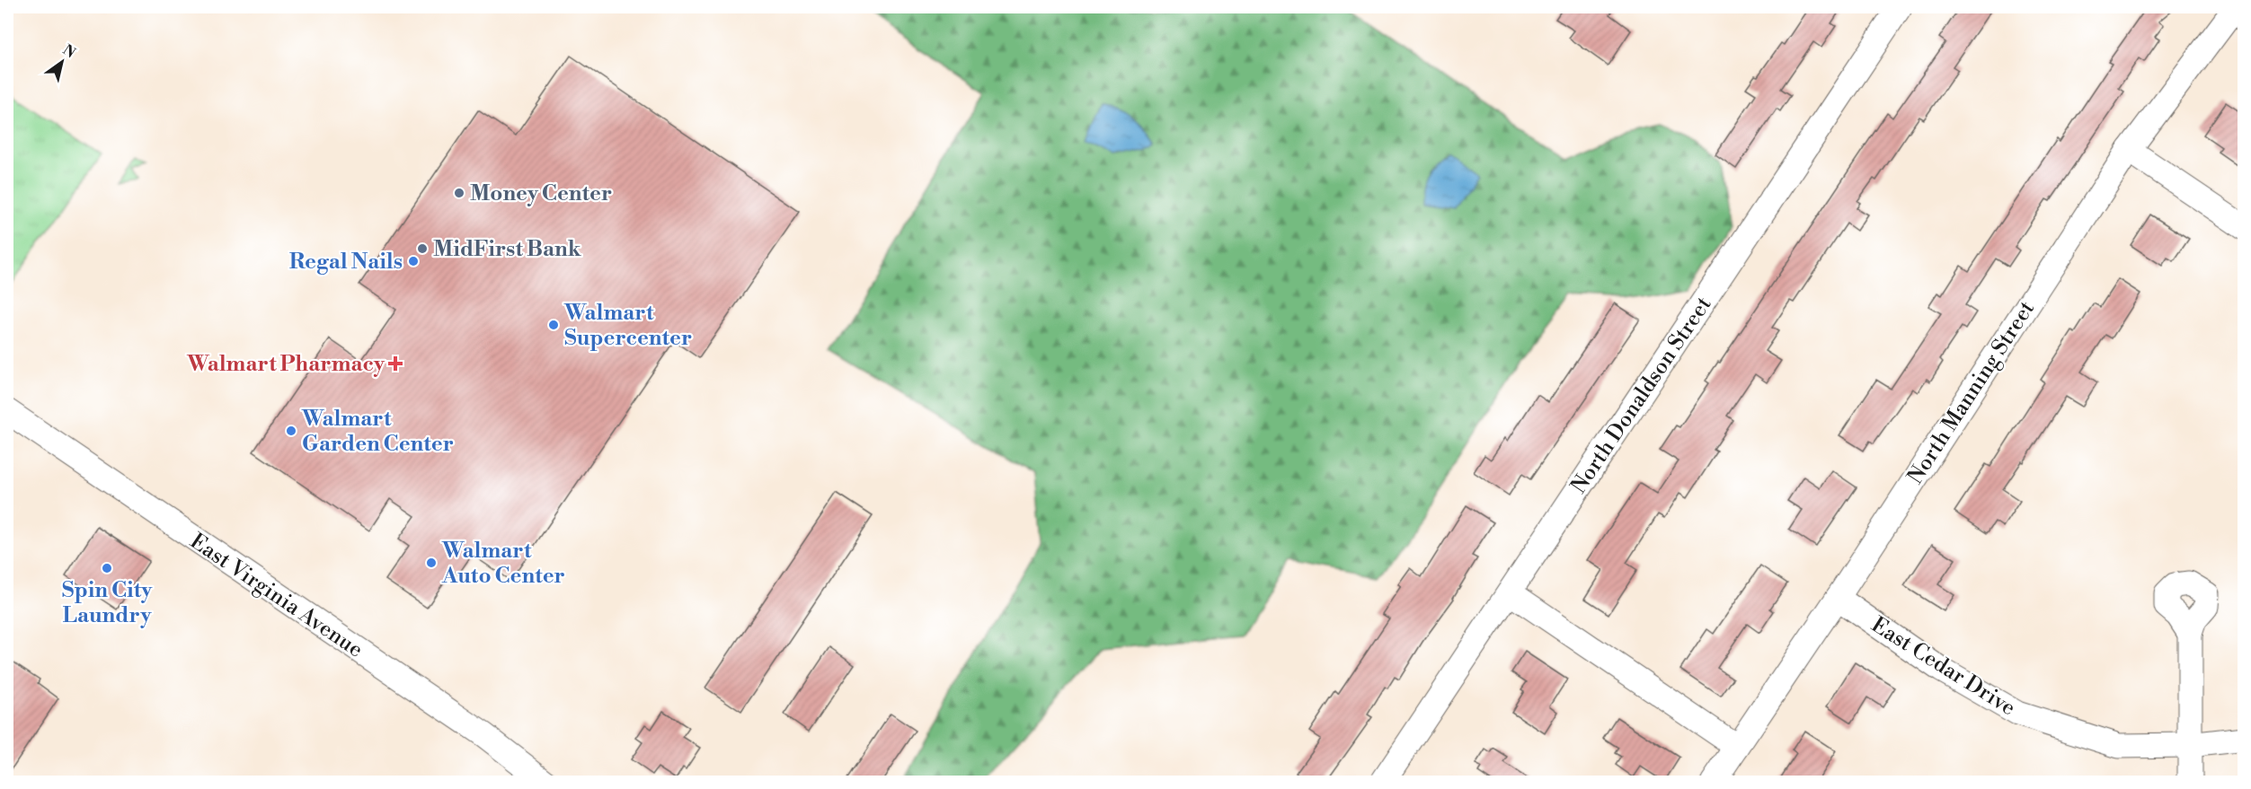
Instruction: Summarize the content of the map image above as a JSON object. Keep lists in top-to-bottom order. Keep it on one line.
{"streets":{"street":["North Manning Street","North Donaldson Street","East Virginia Avenue","East Cedar Drive"]},"crossings":[["North Manning Street","East Cedar Drive"]],"places":{"other":["Money Center","MidFirst Bank","Regal Nails","Walmart Supercenter","Walmart Garden Center","Walmart Auto Center","Spin City Laundry"],"health":["Walmart Pharmacy"]},"north":"top right"}
